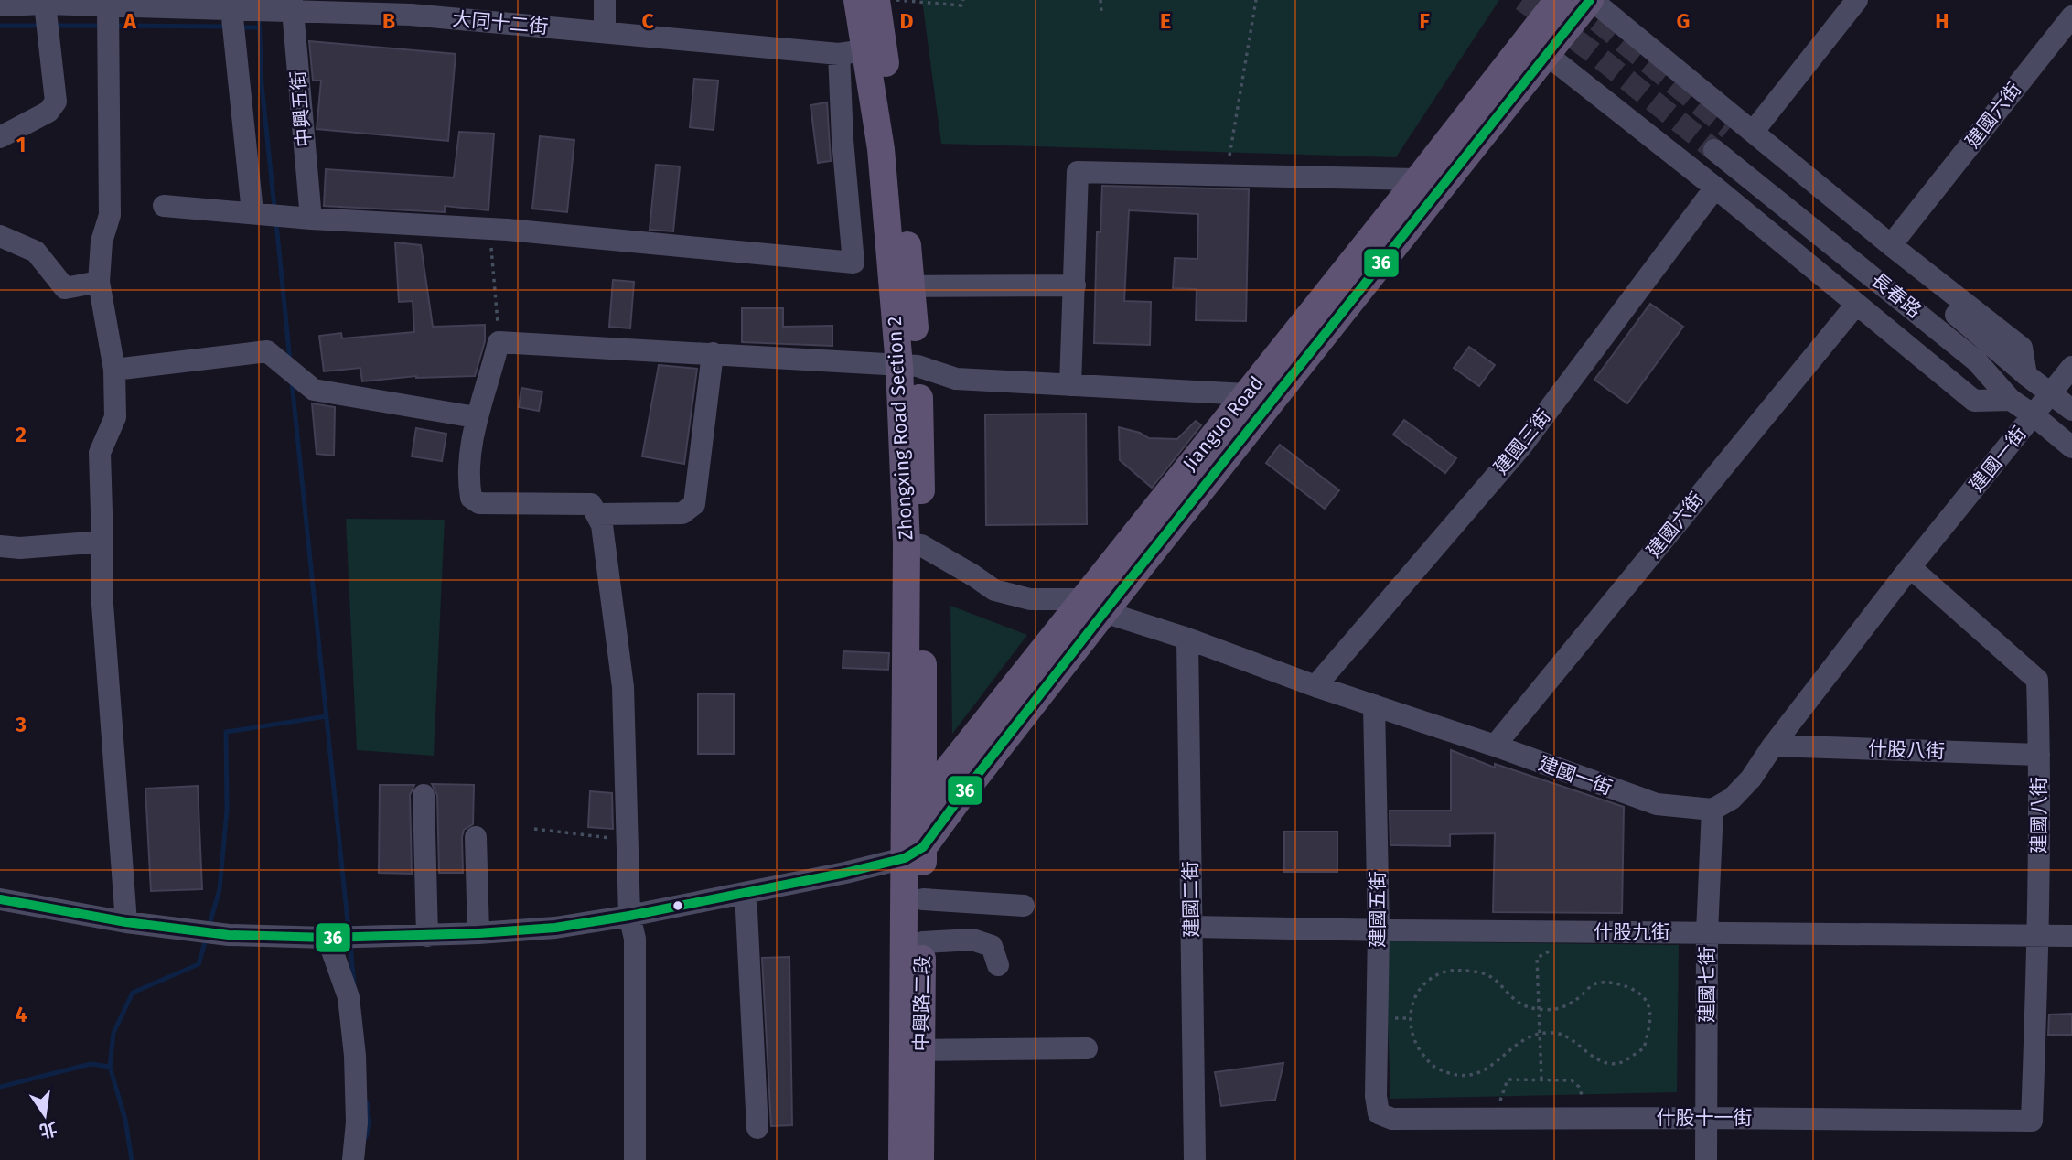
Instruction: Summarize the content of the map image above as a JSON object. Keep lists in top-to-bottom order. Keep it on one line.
{"streets":{"main road":["Jianguo Road","Zhongxing Road Section 2","中興路二段"],"street":["大同十二街","中興五街","建國六街","長春路","建國三街","建國一街","什股八街","建國八街","建國二街","建國五街","什股九街","建國七街","什股十一街"]},"crossings":[["大同十二街","中興五街"],["大同十二街","Zhongxing Road Section 2"],["建國六街","建國一街"],["長春路","建國一街"],["Jianguo Road","Zhongxing Road Section 2"],["Jianguo Road","建國一街"],["Jianguo Road","中興路二段"],["Zhongxing Road Section 2","建國一街"],["Zhongxing Road Section 2","中興路二段"],["建國三街","建國一街"],["建國一街","什股八街"],["建國一街","建國八街"],["建國一街","建國二街"],["建國一街","建國五街"],["建國一街","建國七街"],["什股八街","建國八街"],["建國八街","什股九街"],["建國八街","什股十一街"],["建國二街","什股九街"],["建國五街","什股九街"],["建國五街","什股十一街"],["什股九街","建國七街"],["建國七街","什股十一街"]],"lines":["transit line 36"],"north":"bottom","grid":{"columns":["A","B","C","D","E","F","G","H"],"rows":["1","2","3","4"]}}
